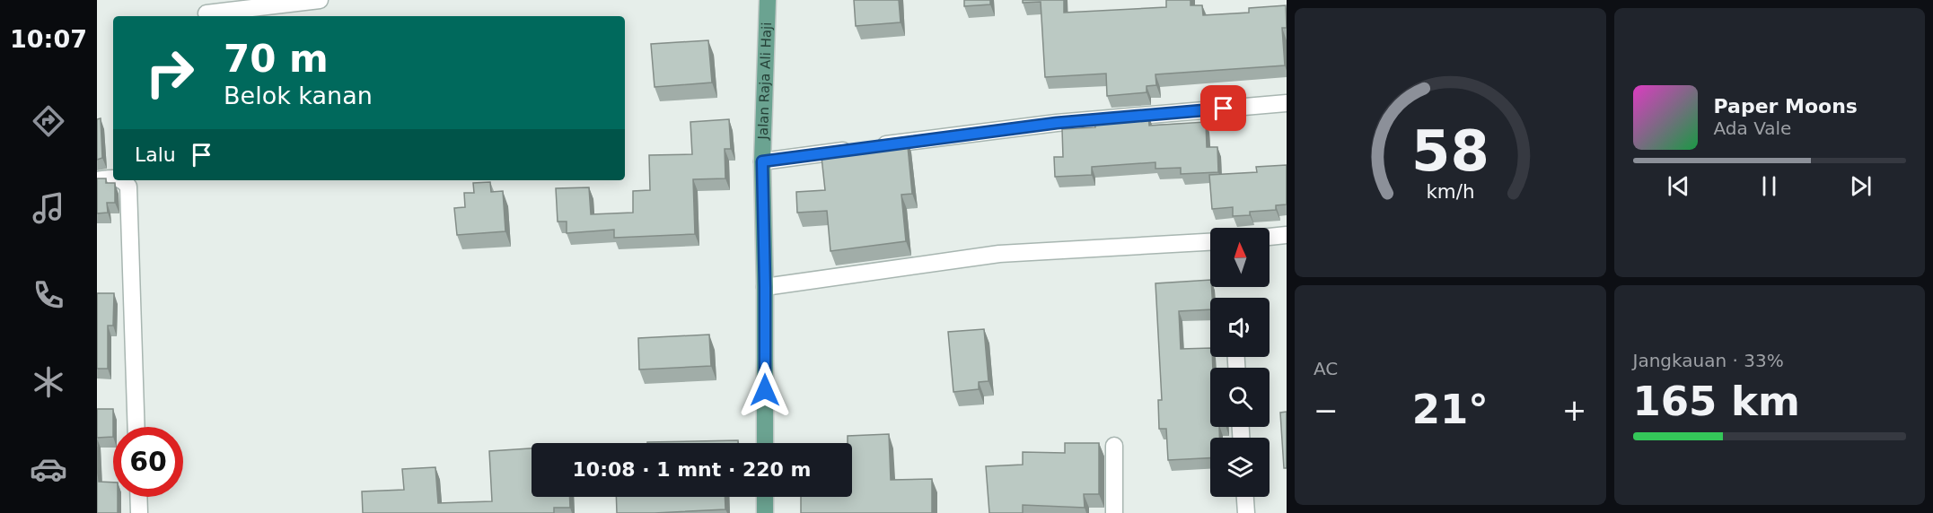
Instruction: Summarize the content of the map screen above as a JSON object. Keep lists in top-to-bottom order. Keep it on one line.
{"streets":{"main road":["Jalan Raja Ali Haji"]},"north":"top","page":{"tabs":"10:07","turn":["70 m","Belok kanan"],"song":["Paper Moons","Ada Vale"],"then":"Lalu","tile":["AC",["Jangkauan · 33%","165 km"]],"heat":["−","21°","+"],"limit":"60","trip":"10:08 · 1 mnt · 220 m","gauge":["58","km/h"]}}
